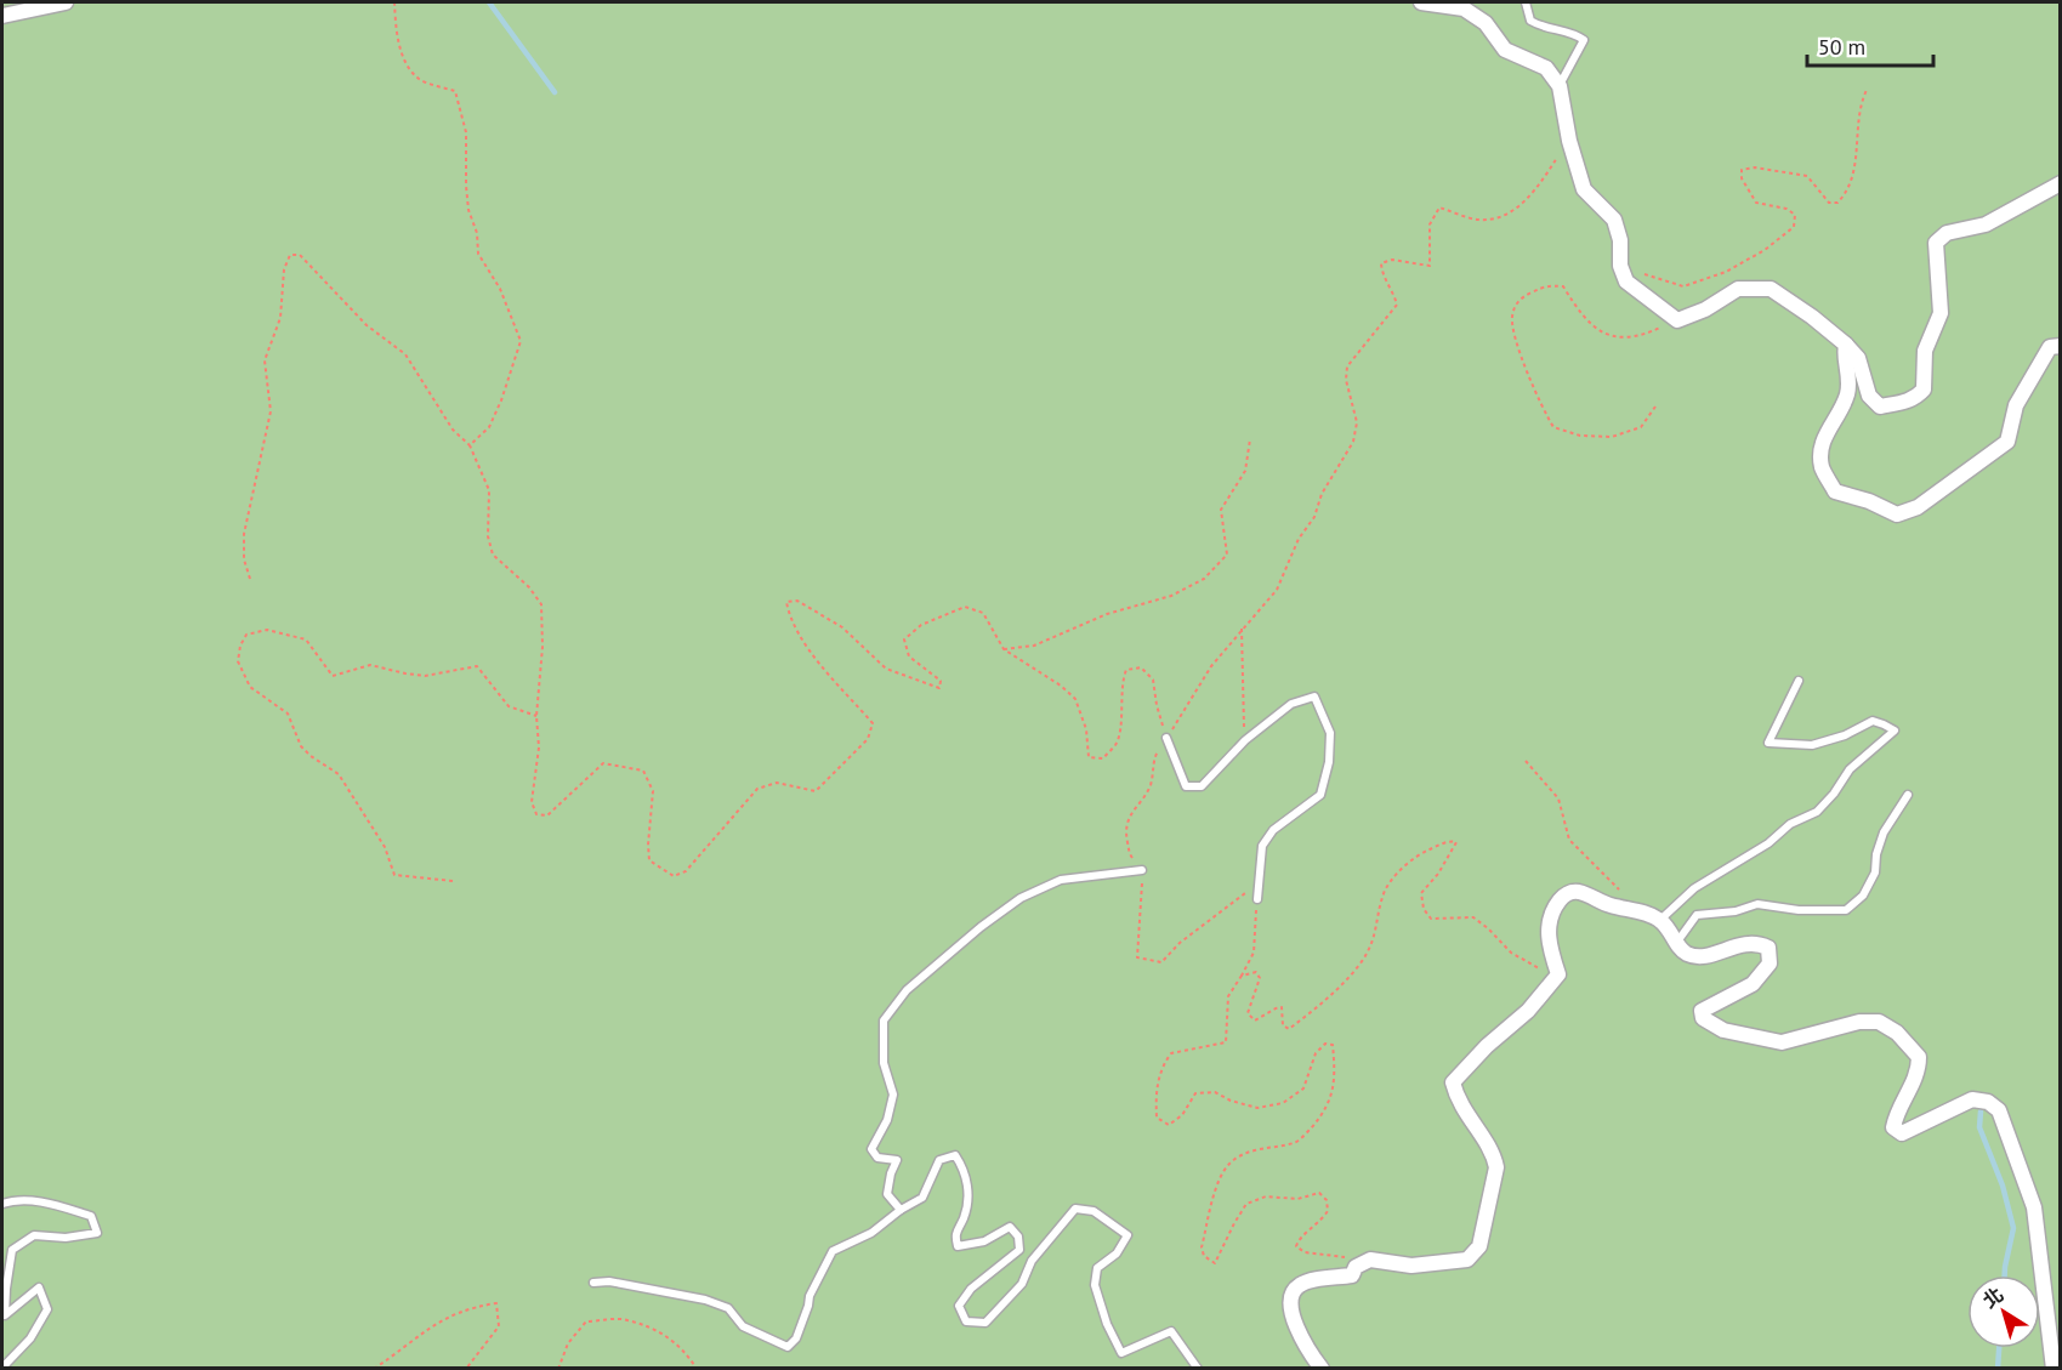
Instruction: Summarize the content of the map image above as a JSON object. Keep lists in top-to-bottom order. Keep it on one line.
{"scale_bar":"50 m","north":"top left"}
